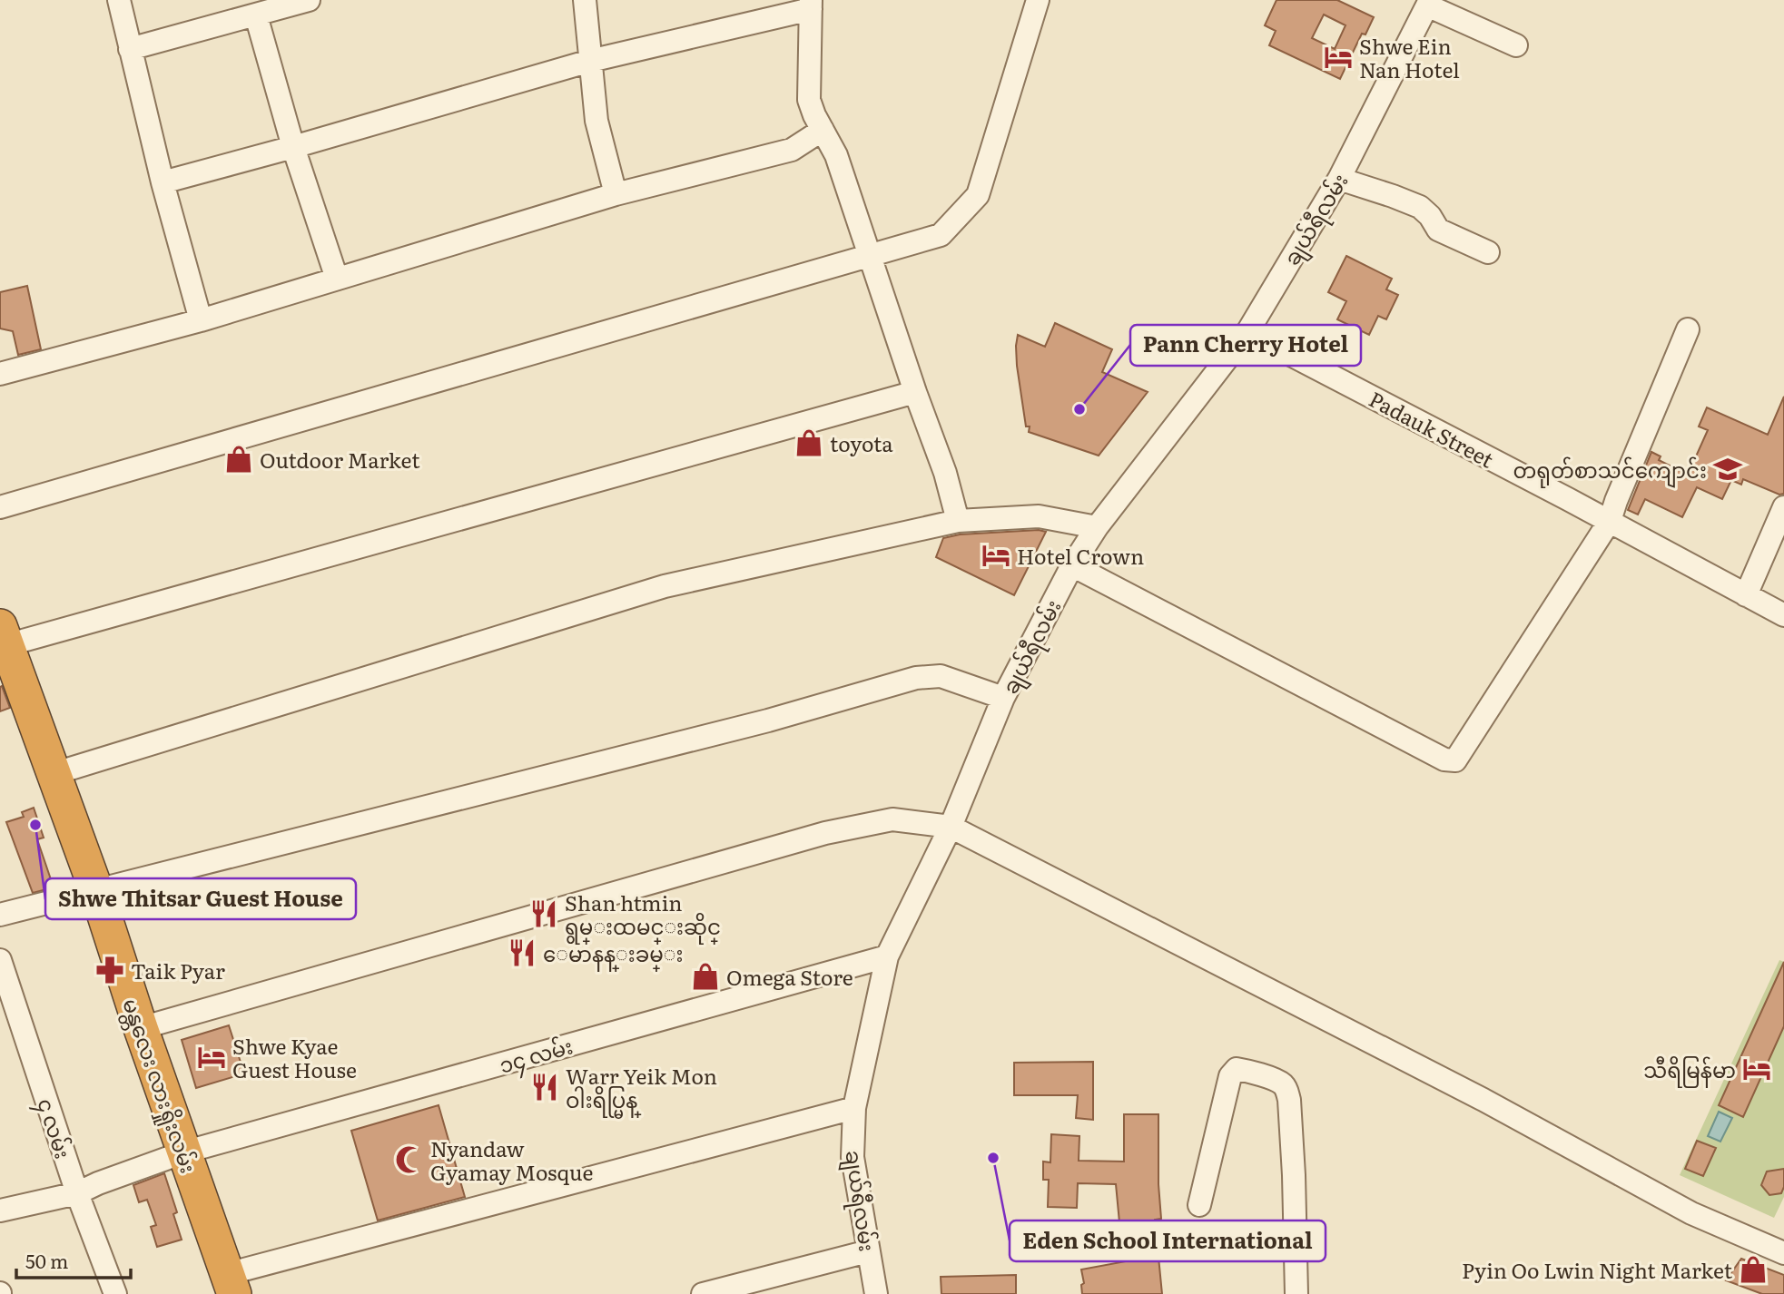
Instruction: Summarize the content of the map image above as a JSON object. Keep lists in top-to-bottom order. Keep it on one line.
{"streets":{"highway":["မန္တလေး လားရှိုးလမ်း"],"street":["ချယ်ရီလမ်း","Padauk Street","၁၄ လမ်း","၄ လမ်း"]},"crossings":[["ချယ်ရီလမ်း","Padauk Street"],["ချယ်ရီလမ်း","၁၄ လမ်း"],["၁၄ လမ်း","မန္တလေး လားရှိုးလမ်း"],["၁၄ လမ်း","၄ လမ်း"]],"places":{"hotel":["Shwe Ein Nan Hotel","Hotel Crown","Shwe Kyae Guest House","သီရိမြန်မာ"],"other":["Pann Cherry Hotel","Shwe Thitsar Guest House","Eden School International"],"shop":["toyota","Outdoor Market","Omega Store","Pyin Oo Lwin Night Market"],"school or university":["တရုတ်စာသင်ကျောင်း"],"restaurant":["Shan htmin ရွမ္းထမင္းဆိုင္","ေမာနန္းခမ္း","Warr Yeik Mon ဝါးရိပ္မြန္"],"pharmacy":["Taik Pyar"],"mosque":["Nyandaw Gyamay Mosque"]},"scale_bar":"50 m"}
